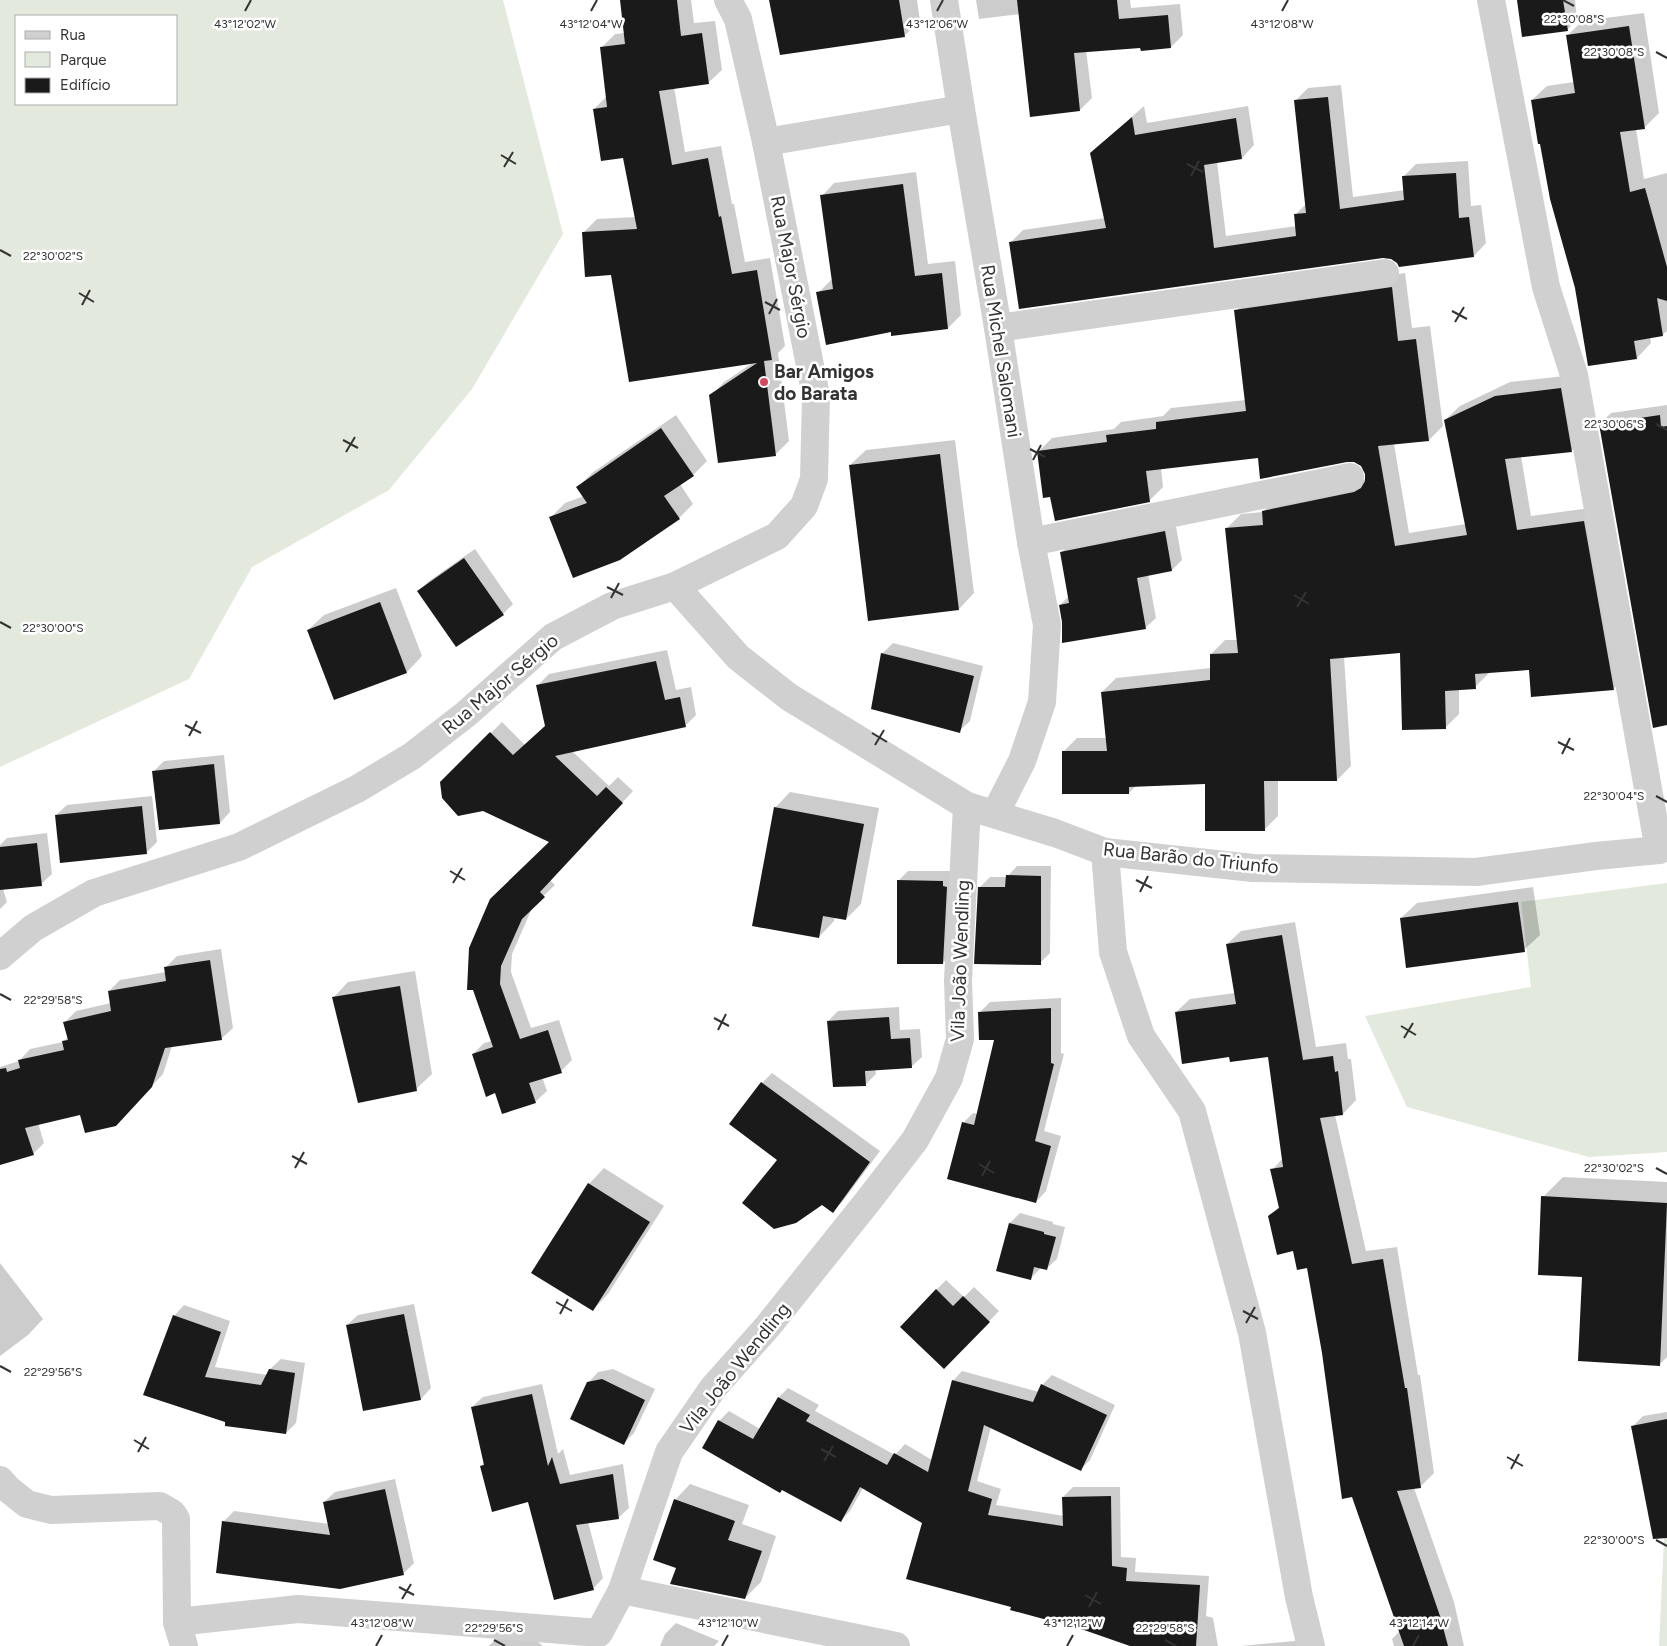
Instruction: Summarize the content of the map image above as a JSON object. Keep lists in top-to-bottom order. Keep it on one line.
{"streets":{"street":["Rua Major Sérgio","Rua Michel Salomani","Rua Barão do Triunfo","Vila João Wendling"]},"crossings":[["Rua Major Sérgio","Rua Barão do Triunfo"],["Rua Michel Salomani","Rua Barão do Triunfo"],["Rua Barão do Triunfo","Vila João Wendling"]],"places":["Bar Amigos do Barata"],"legend":["Rua","Parque","Edifício"],"coordinates":["22°30'08\"S","43°12'02\"W","43°12'04\"W","43°12'06\"W","43°12'08\"W","22°30'02\"S","22°30'06\"S","22°30'00\"S","22°30'04\"S","22°29'58\"S","22°29'56\"S","43°12'10\"W","43°12'12\"W","43°12'14\"W"]}
